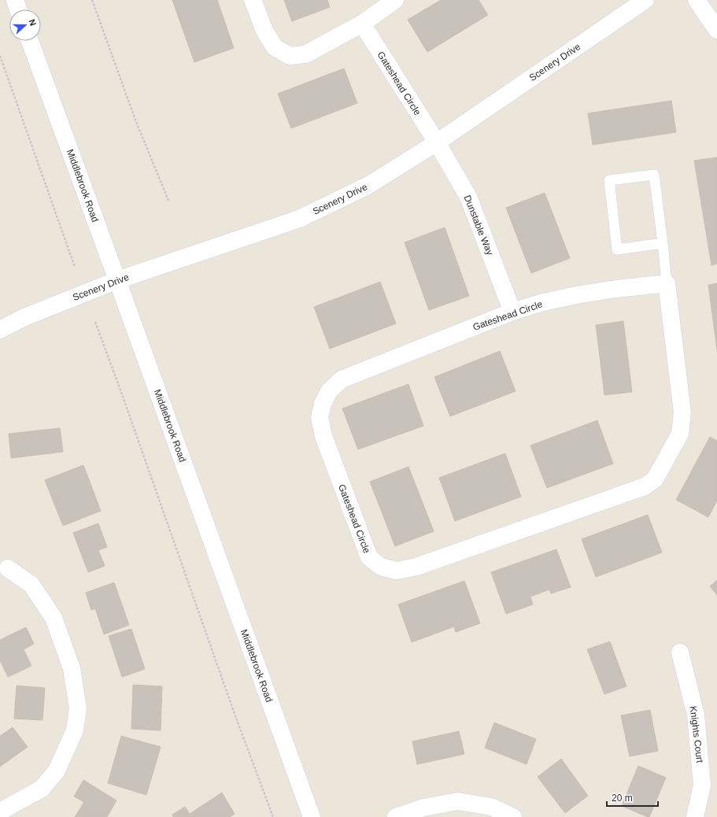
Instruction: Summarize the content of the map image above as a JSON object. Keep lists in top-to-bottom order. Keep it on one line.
{"streets":{"street":["Scenery Drive","Gateshead Circle","Middlebrook Road","Dunstable Way","Knights Court"]},"crossings":[["Scenery Drive","Gateshead Circle"],["Scenery Drive","Middlebrook Road"],["Scenery Drive","Dunstable Way"],["Gateshead Circle","Dunstable Way"]],"scale_bar":"20 m","north":"right"}
